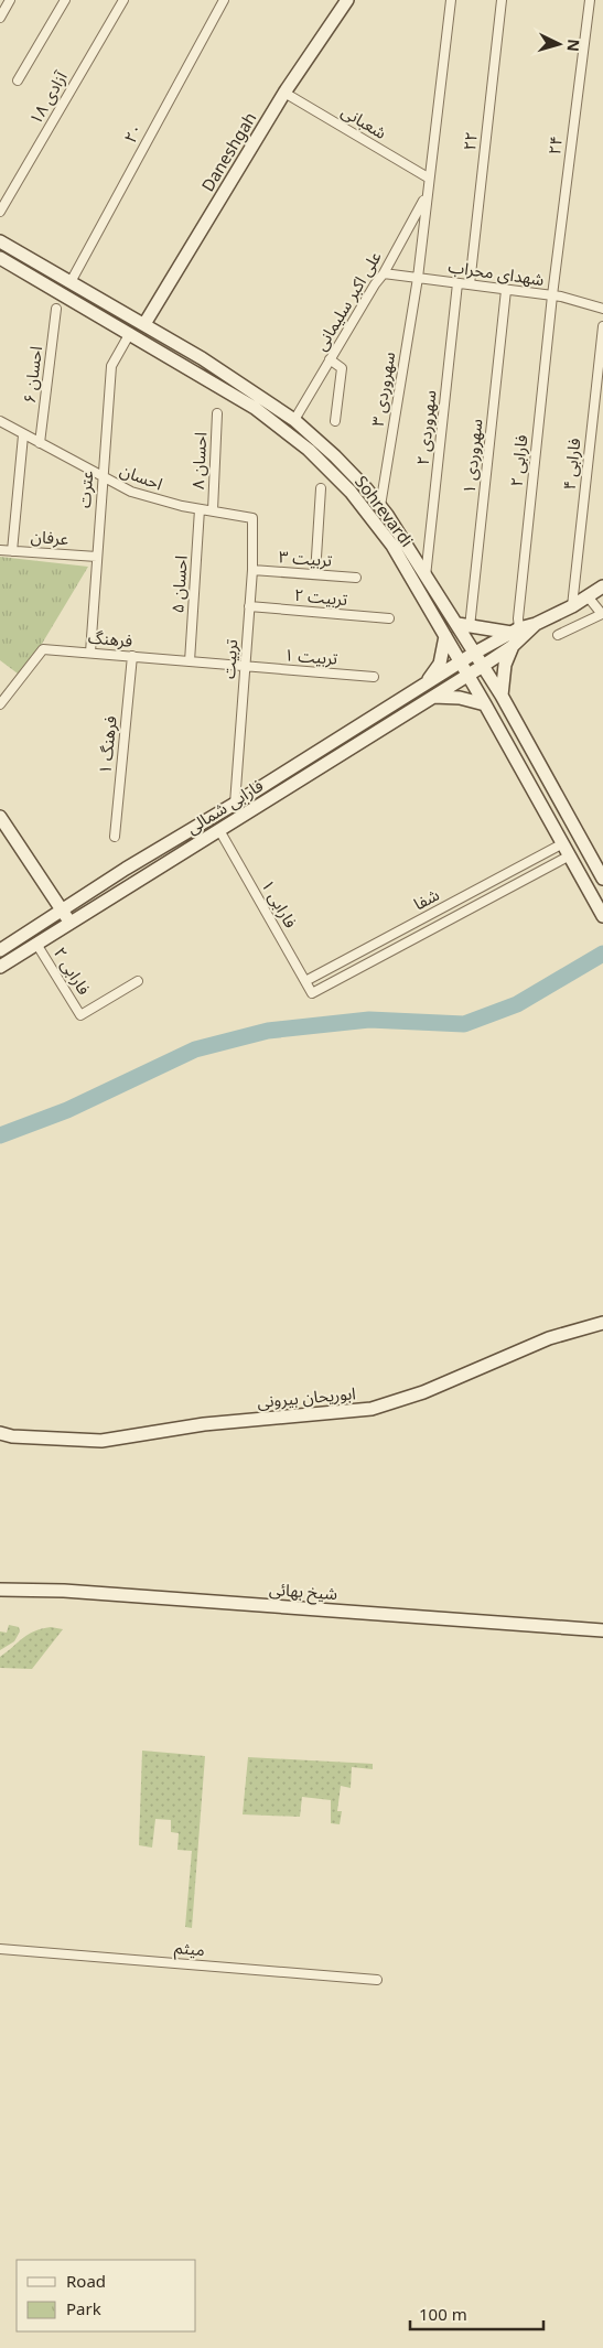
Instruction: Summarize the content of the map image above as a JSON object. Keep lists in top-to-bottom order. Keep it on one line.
{"streets":{"street":["آزادی ۱۸","شعبانی","۲۰","۲۲","۲۴","Daneshgah","شهدای محراب","علی اکبر سلیمانی","احسان ۶","سهروردی ۳","سهروردی ۲","سهروردی ۱","احسان ۸","فارابی ۲","فارابی ۴","احسان","عترت","Sohrevardi","عرفان","تربیت ۳","احسان ۵","تربیت ۲","فرهنگ","تربیت ۱","تربیت","فرهنگ ۱","فارابی شمالی","شفا","فارابی ۱","ابوریحان بیرونی","شیخ بهائی","میثم"]},"crossings":[["شعبانی","Daneshgah"],["شعبانی","علی اکبر سلیمانی"],["۲۰","Sohrevardi"],["۲۲","شهدای محراب"],["۲۴","شهدای محراب"],["۲۴","فارابی ۲"],["Daneshgah","Sohrevardi"],["شهدای محراب","علی اکبر سلیمانی"],["شهدای محراب","سهروردی ۳"],["شهدای محراب","سهروردی ۲"],["شهدای محراب","سهروردی ۱"],["شهدای محراب","فارابی ۲"],["علی اکبر سلیمانی","سهروردی ۳"],["علی اکبر سلیمانی","Sohrevardi"],["احسان ۶","احسان"],["سهروردی ۳","Sohrevardi"],["سهروردی ۲","Sohrevardi"],["سهروردی ۱","Sohrevardi"],["احسان ۸","احسان"],["فارابی ۲","فارابی شمالی"],["احسان","عترت"],["احسان","احسان ۵"],["احسان","تربیت"],["عترت","Sohrevardi"],["عترت","عرفان"],["عترت","فرهنگ"],["Sohrevardi","فارابی شمالی"],["Sohrevardi","شفا"],["تربیت ۳","تربیت"],["احسان ۵","فرهنگ"],["تربیت ۲","تربیت"],["فرهنگ","تربیت ۱"],["فرهنگ","تربیت"],["فرهنگ","فرهنگ ۱"],["تربیت ۱","تربیت"],["تربیت","فارابی شمالی"],["فارابی شمالی","فارابی ۱"],["شفا","فارابی ۱"]],"legend":["Road","Park"],"scale_bar":"100 m","north":"right"}
